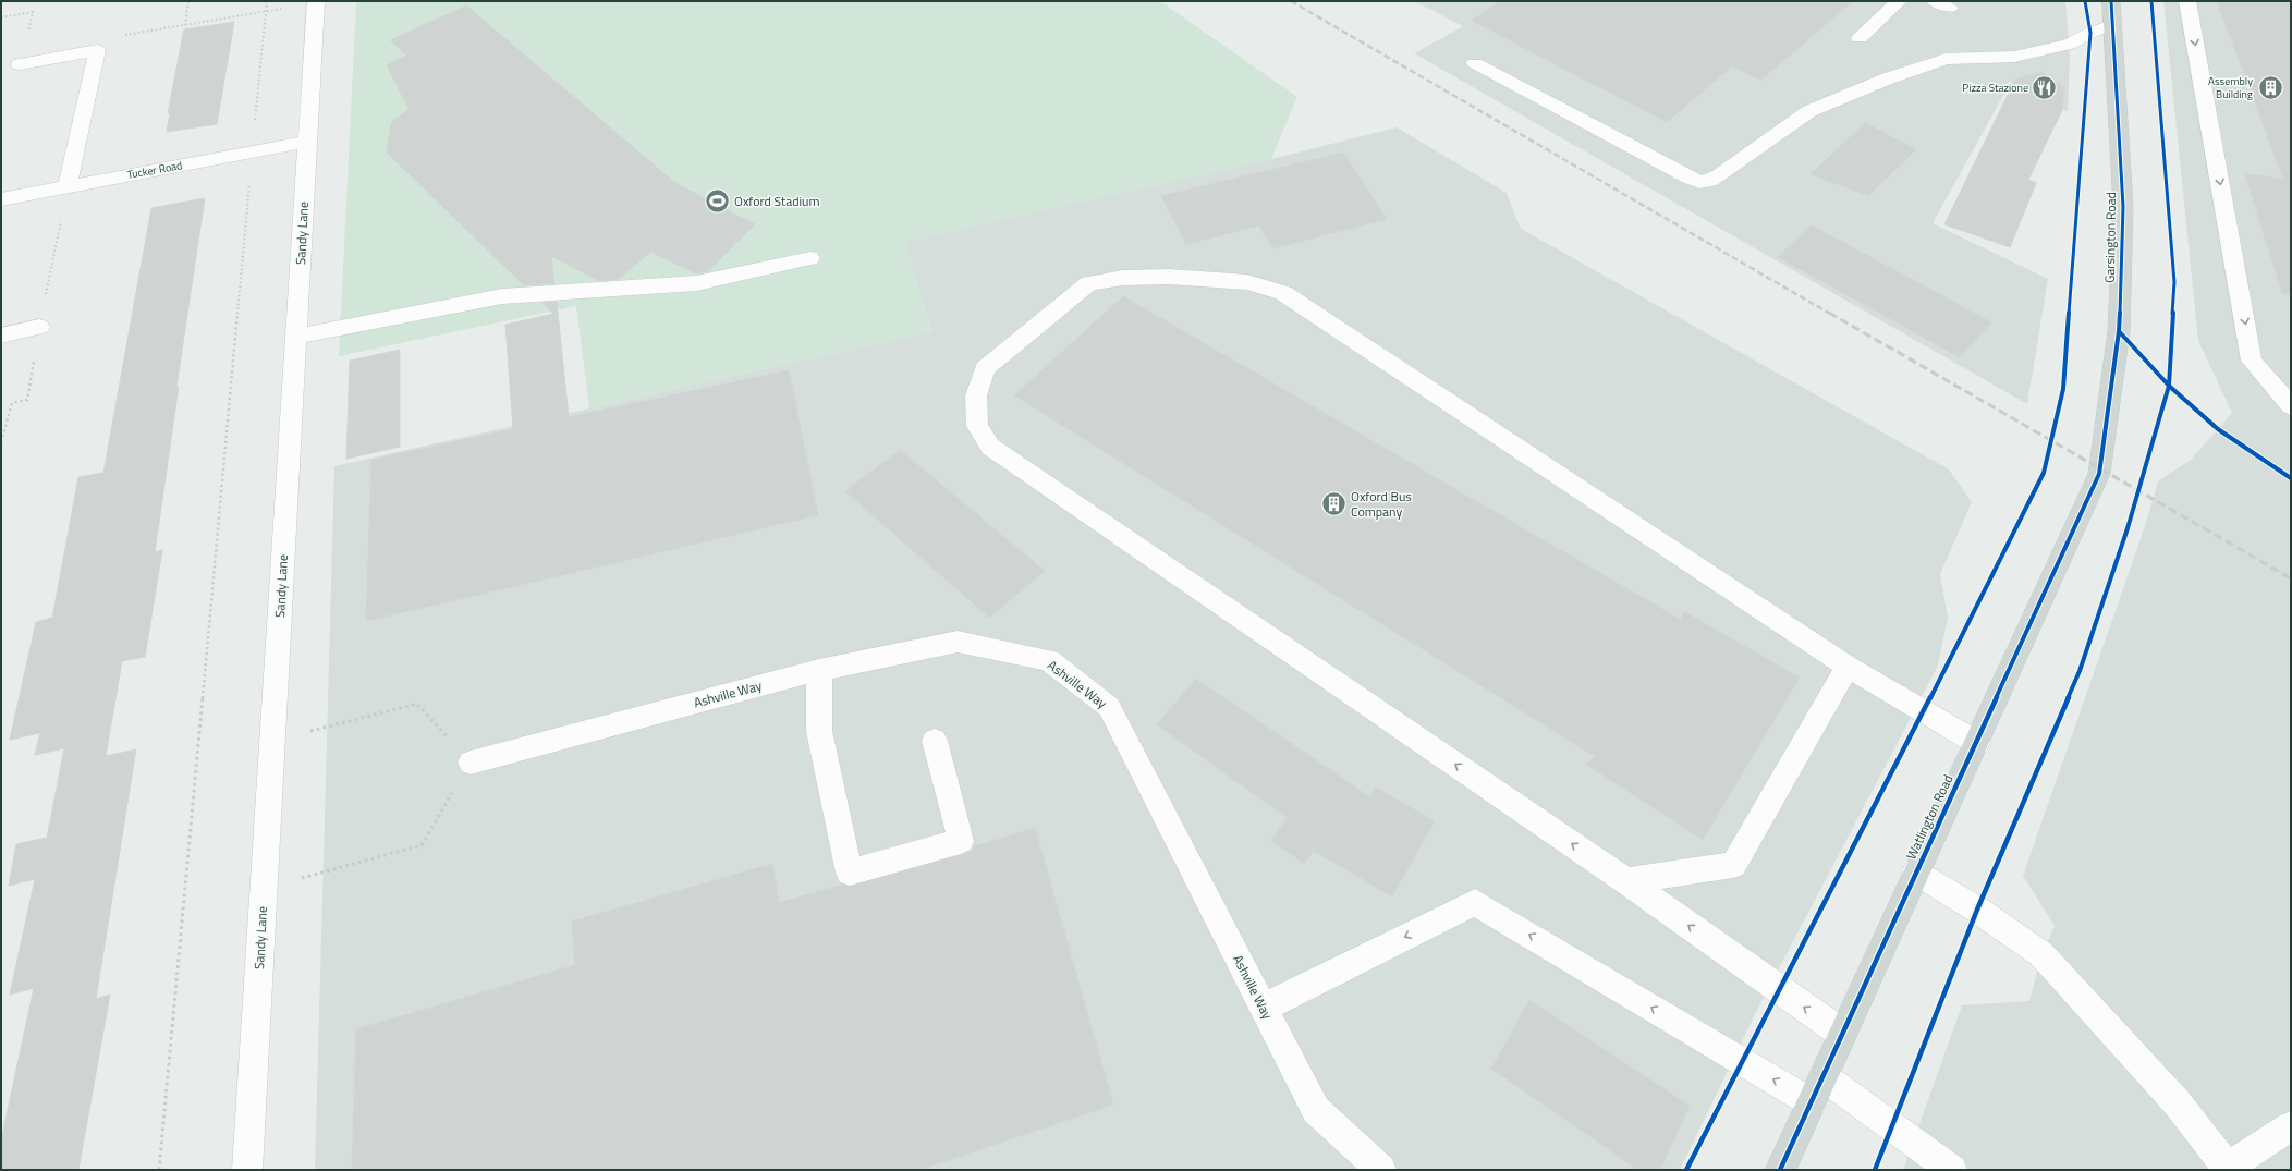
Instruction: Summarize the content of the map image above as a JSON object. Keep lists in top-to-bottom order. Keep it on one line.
{"streets":{"main road":["Garsington Road","Watlington Road"],"street":["Tucker Road","Sandy Lane","Ashville Way"]},"crossings":[["Tucker Road","Sandy Lane"],["Garsington Road","Watlington Road"]],"places":{"restaurant":["Pizza Stazione"],"building":["Assembly Building","Oxford Bus Company"],"sports":["Oxford Stadium"]}}
